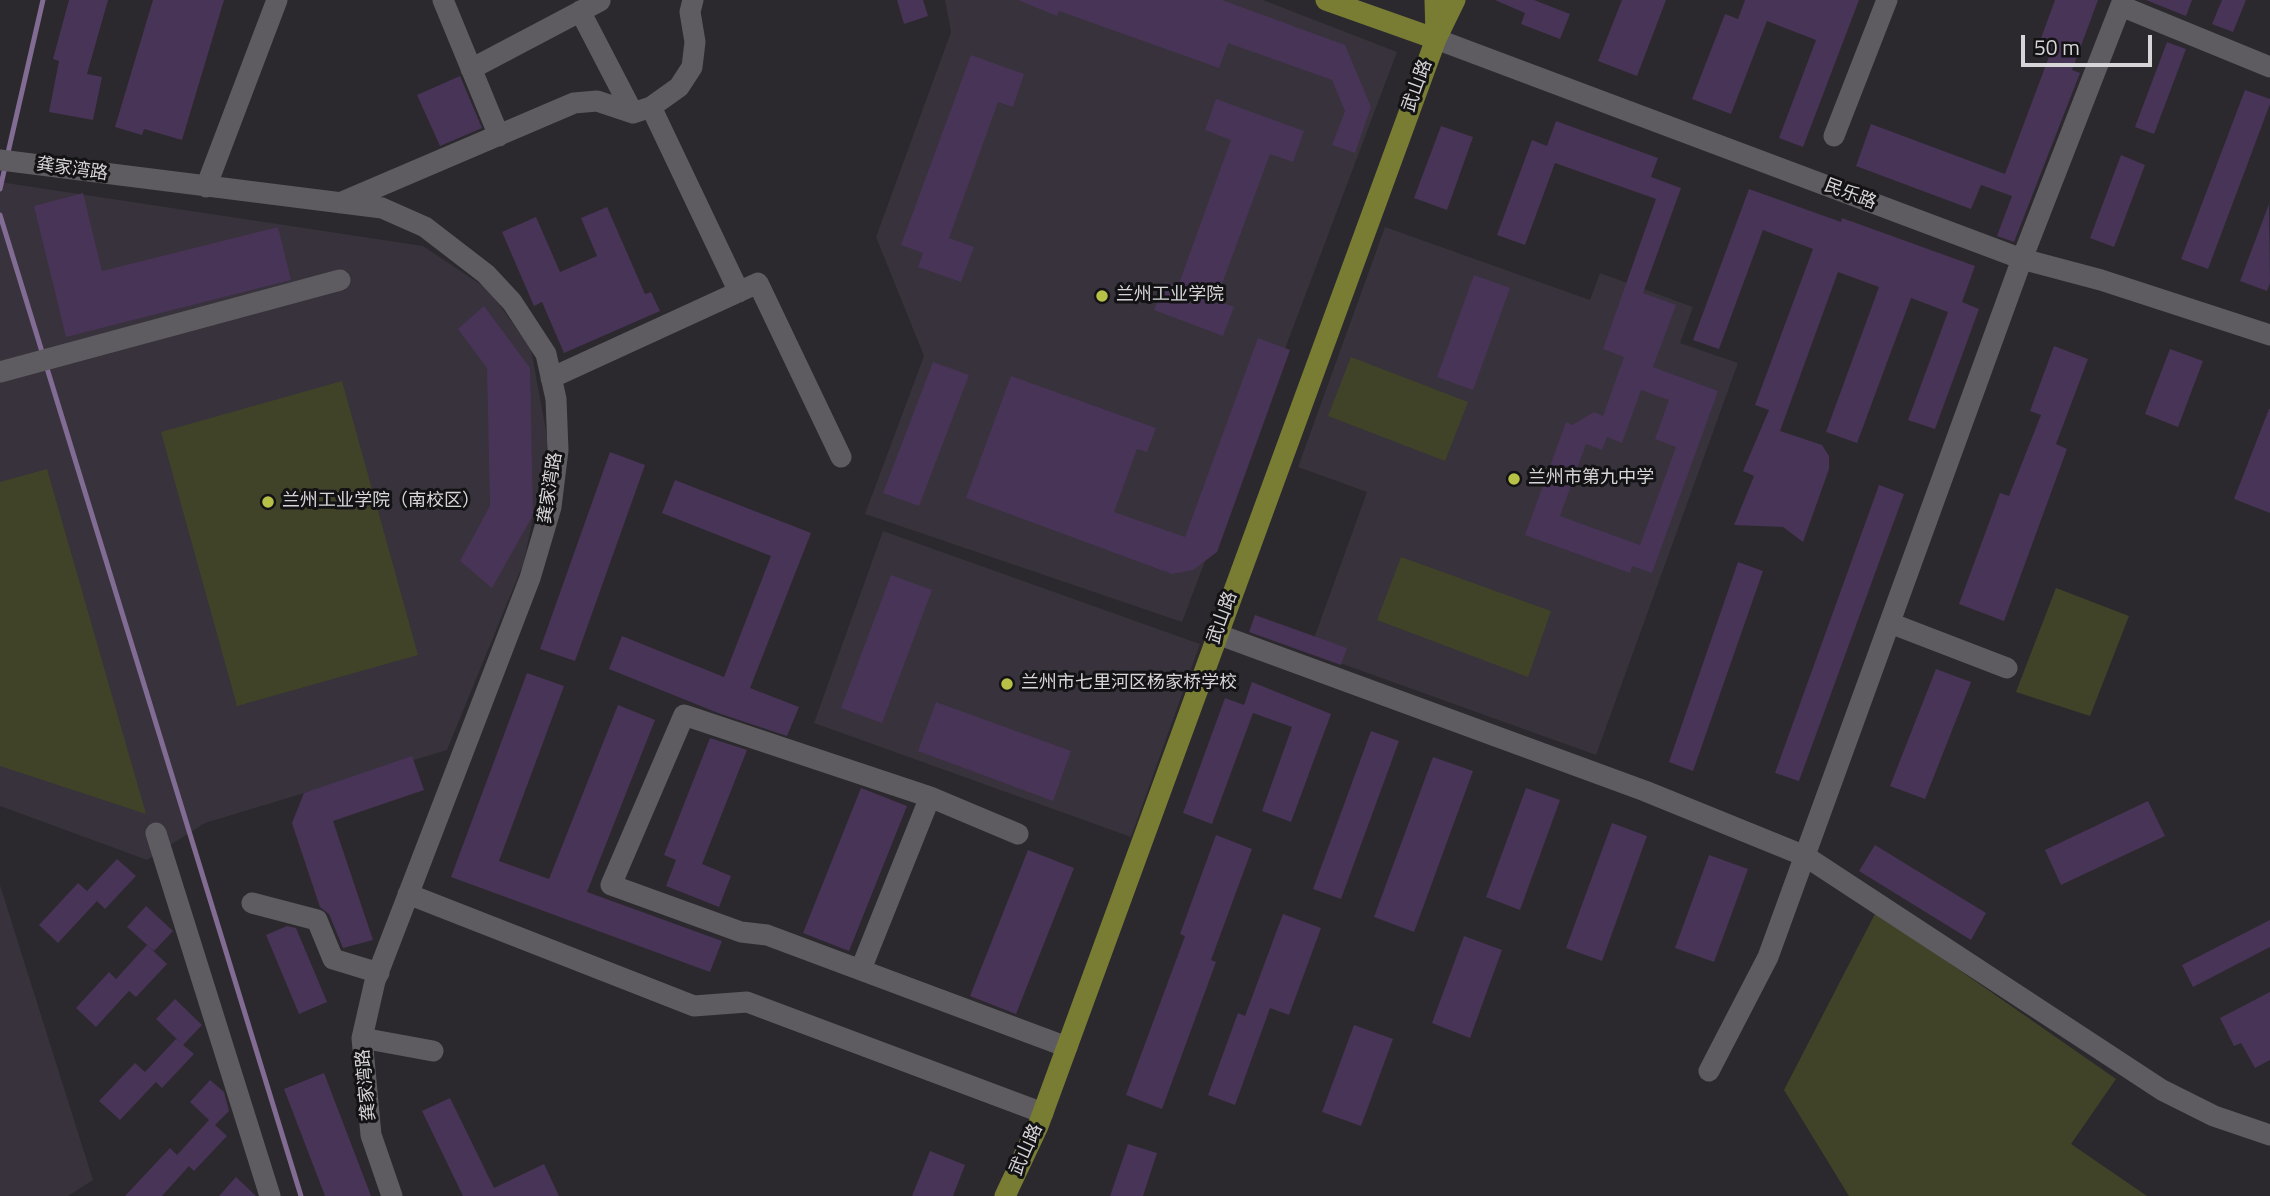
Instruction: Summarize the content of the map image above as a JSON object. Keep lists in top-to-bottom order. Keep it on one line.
{"streets":{"main road":["武山路"],"street":["龚家湾路","民乐路"]},"crossings":[["武山路","民乐路"]],"places":["兰州工业学院","兰州市第九中学","兰州工业学院（南校区）","兰州市七里河区杨家桥学校"],"scale_bar":"50 m"}
